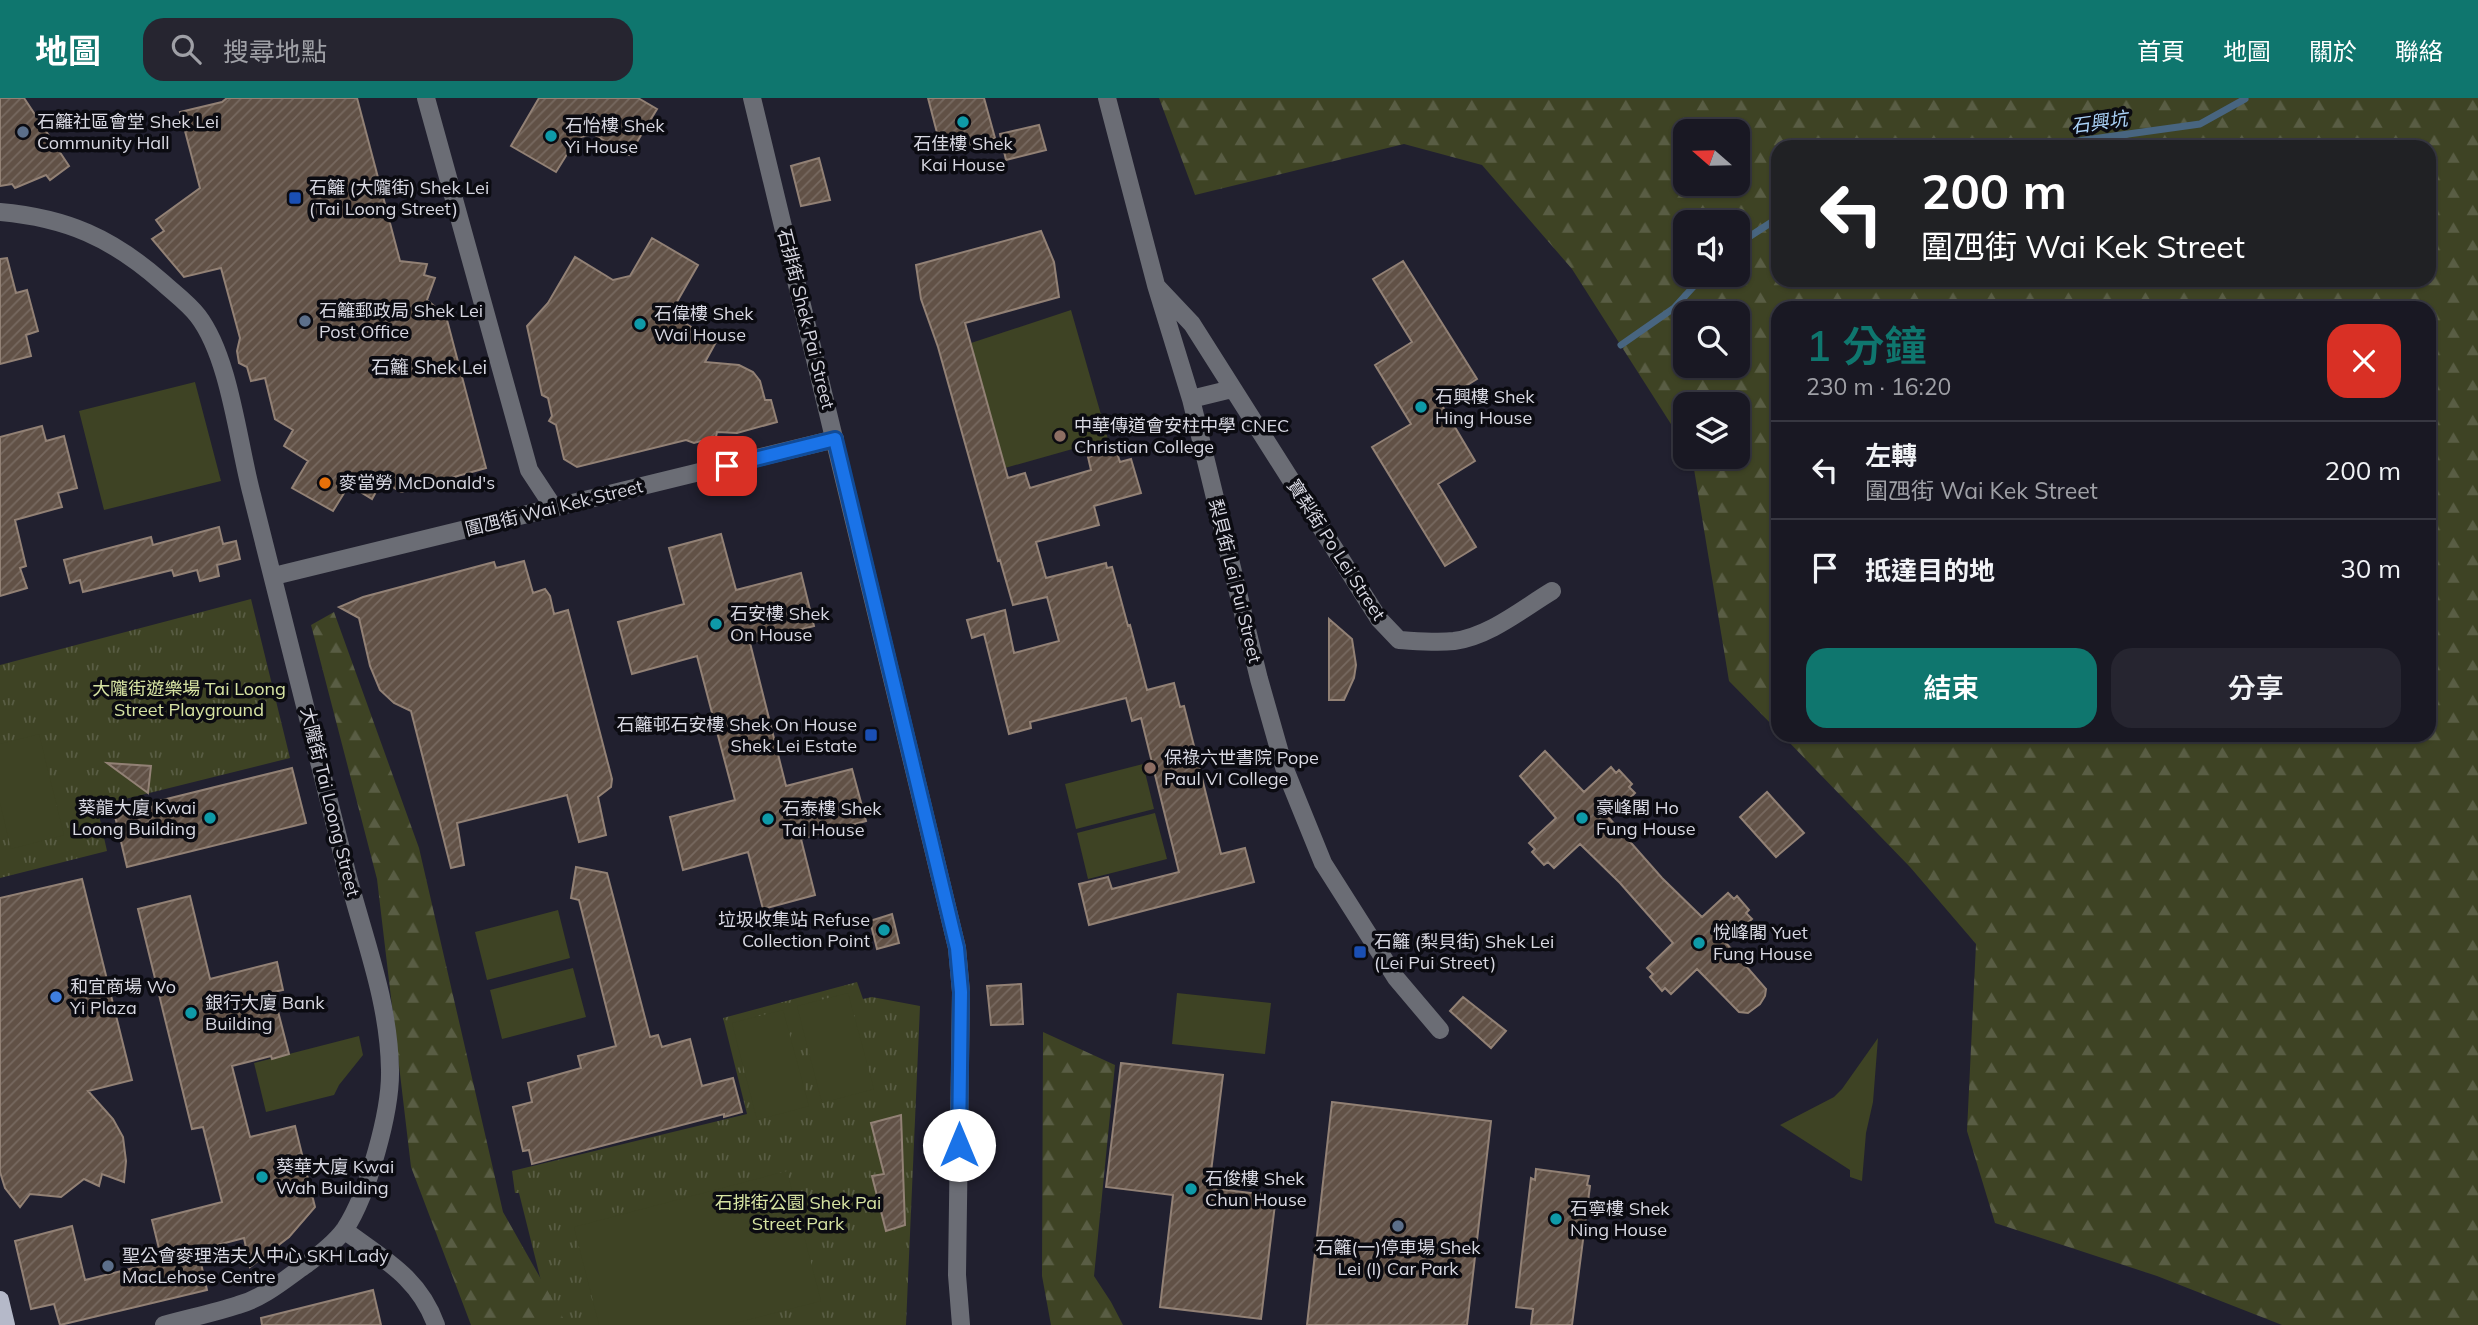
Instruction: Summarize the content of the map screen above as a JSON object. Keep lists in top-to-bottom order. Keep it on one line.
{"streets":{"street":["石排街 Shek Pai Street","圍乪街 Wai Kek Street","寶梨街 Po Lei Street","梨貝街 Lei Pui Street","大隴街 Tai Loong Street"]},"crossings":[["石排街 Shek Pai Street","圍乪街 Wai Kek Street"],["圍乪街 Wai Kek Street","大隴街 Tai Loong Street"],["寶梨街 Po Lei Street","梨貝街 Lei Pui Street"]],"districts":["石籬 Shek Lei"],"water":["石興坑"],"parks":["大隴街遊樂場 Tai Loong Street Playground","石排街公園 Shek Pai Street Park"],"places":{"other":["石佳樓 Shek Kai House","石籬社區會堂 Shek Lei Community Hall","石怡樓 Shek Yi House","石籬郵政局 Shek Lei Post Office","石偉樓 Shek Wai House","石興樓 Shek Hing House","中華傳道會安柱中學 CNEC Christian College","麥當勞 McDonald's","石安樓 Shek On House","保祿六世書院 Pope Paul VI College","葵龍大廈 Kwai Loong Building","豪峰閣 Ho Fung House","石泰樓 Shek Tai House","垃圾收集站 Refuse Collection Point","悅峰閣 Yuet Fung House","和宜商場 Wo Yi Plaza","銀行大廈 Bank Building","葵華大廈 Kwai Wah Building","石俊樓 Shek Chun House","石寧樓 Shek Ning House","石籬(一)停車場 Shek Lei (I) Car Park","聖公會麥理浩夫人中心 SKH Lady MacLehose Centre"],"transit":["石籬 (大隴街) Shek Lei (Tai Loong Street)","石籬邨石安樓 Shek On House Shek Lei Estate","石籬 (梨貝街) Shek Lei (Lei Pui Street)"]},"north":"left","page":{"header":"地圖","search":"搜尋地點","nav":["首頁","地圖","關於","聯絡"],"turn":["200 m","圍乪街 Wai Kek Street"],"heading":["1 分鐘","230 m · 16:20"],"list":[{"name":"左轉","note":"圍乪街 Wai Kek Street","value":"200 m"},{"name":"抵達目的地","value":"30 m"}],"buttons":["結束","分享"]}}
